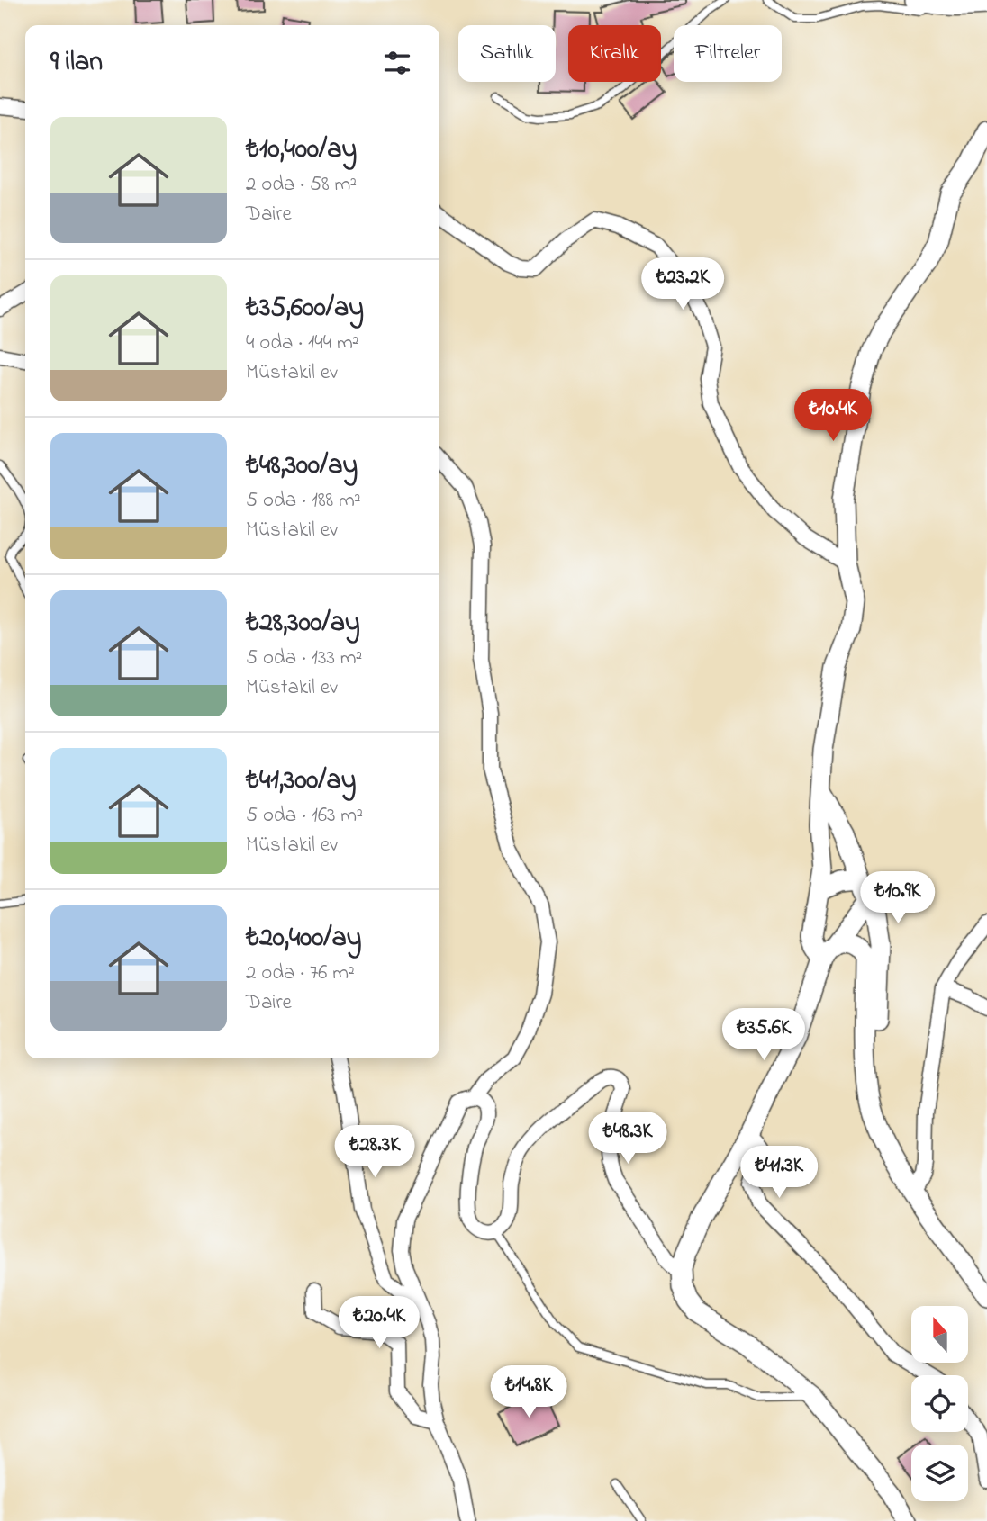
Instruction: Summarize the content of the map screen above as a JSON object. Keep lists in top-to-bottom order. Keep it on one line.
{"north":"top","page":{"chip":["Satılık","Kiralık","Filtreler"],"heading":"9 ilan","list":[{"name":"₺10,400/ay","note":"2 oda · 58 m² · Daire"},{"name":"₺35,600/ay","note":"4 oda · 144 m² · Müstakil ev"},{"name":"₺48,300/ay","note":"5 oda · 188 m² · Müstakil ev"},{"name":"₺28,300/ay","note":"5 oda · 133 m² · Müstakil ev"},{"name":"₺41,300/ay","note":"5 oda · 163 m² · Müstakil ev"},{"name":"₺20,400/ay","note":"2 oda · 76 m² · Daire"}],"price":["₺23.2K","₺10.4K","₺10.9K","₺35.6K","₺48.3K","₺28.3K","₺41.3K","₺20.4K","₺14.8K"]}}
